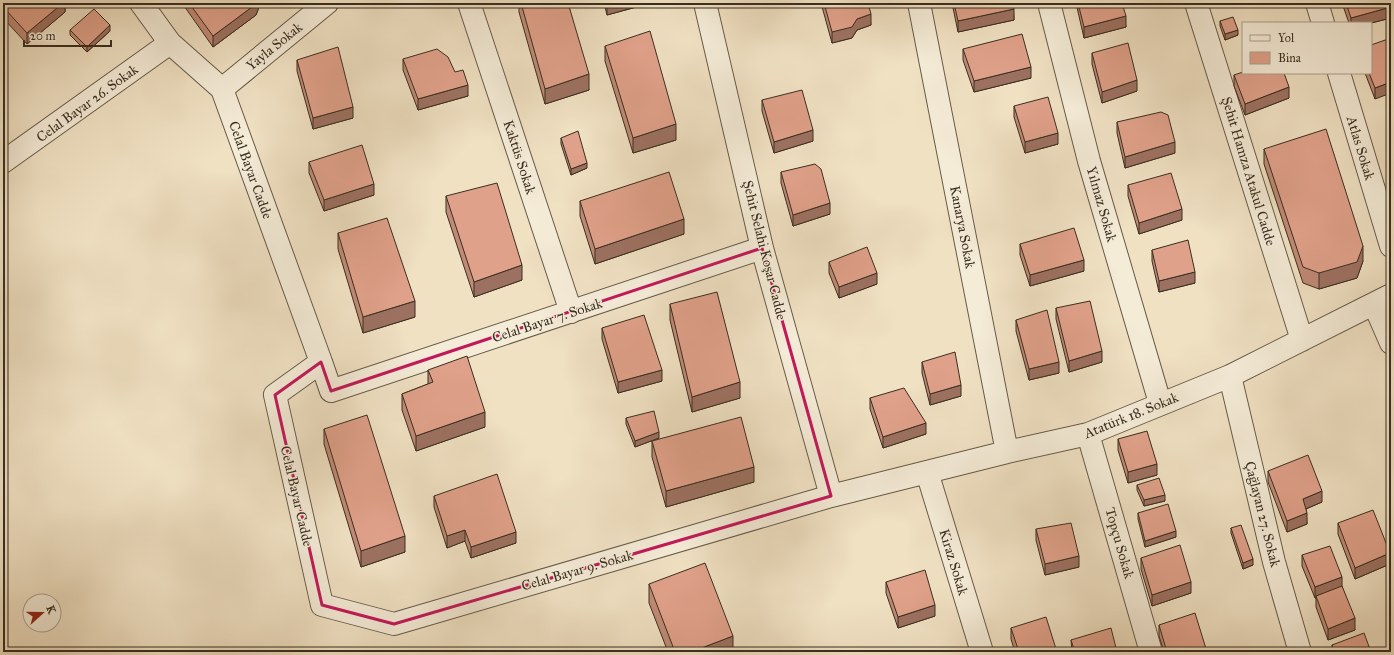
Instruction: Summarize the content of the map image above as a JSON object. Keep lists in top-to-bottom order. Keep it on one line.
{"streets":{"street":["Yayla Sokak","Celal Bayar 26. Sokak","Atlas Sokak","Kaktüs Sokak","Celal Bayar Cadde","Şehit Hamza Atakul Cadde","Yılmaz Sokak","Kanarya Sokak","Şehit Selahi Koşar Cadde","Celal Bayar 7. Sokak","Atatürk 18. Sokak","Çağlayan 27. Sokak","Topçu Sokak","Kiraz Sokak","Celal Bayar 9. Sokak"]},"crossings":[["Yayla Sokak","Celal Bayar Cadde"],["Celal Bayar 26. Sokak","Celal Bayar Cadde"],["Kaktüs Sokak","Celal Bayar 7. Sokak"],["Celal Bayar Cadde","Celal Bayar 7. Sokak"],["Celal Bayar Cadde","Celal Bayar 9. Sokak"],["Şehit Hamza Atakul Cadde","Atatürk 18. Sokak"],["Yılmaz Sokak","Atatürk 18. Sokak"],["Kanarya Sokak","Atatürk 18. Sokak"],["Şehit Selahi Koşar Cadde","Celal Bayar 7. Sokak"],["Şehit Selahi Koşar Cadde","Atatürk 18. Sokak"],["Şehit Selahi Koşar Cadde","Celal Bayar 9. Sokak"],["Atatürk 18. Sokak","Çağlayan 27. Sokak"],["Atatürk 18. Sokak","Topçu Sokak"],["Atatürk 18. Sokak","Kiraz Sokak"],["Atatürk 18. Sokak","Celal Bayar 9. Sokak"]],"legend":["Yol","Bina"],"scale_bar":"20 m","north":"right"}
